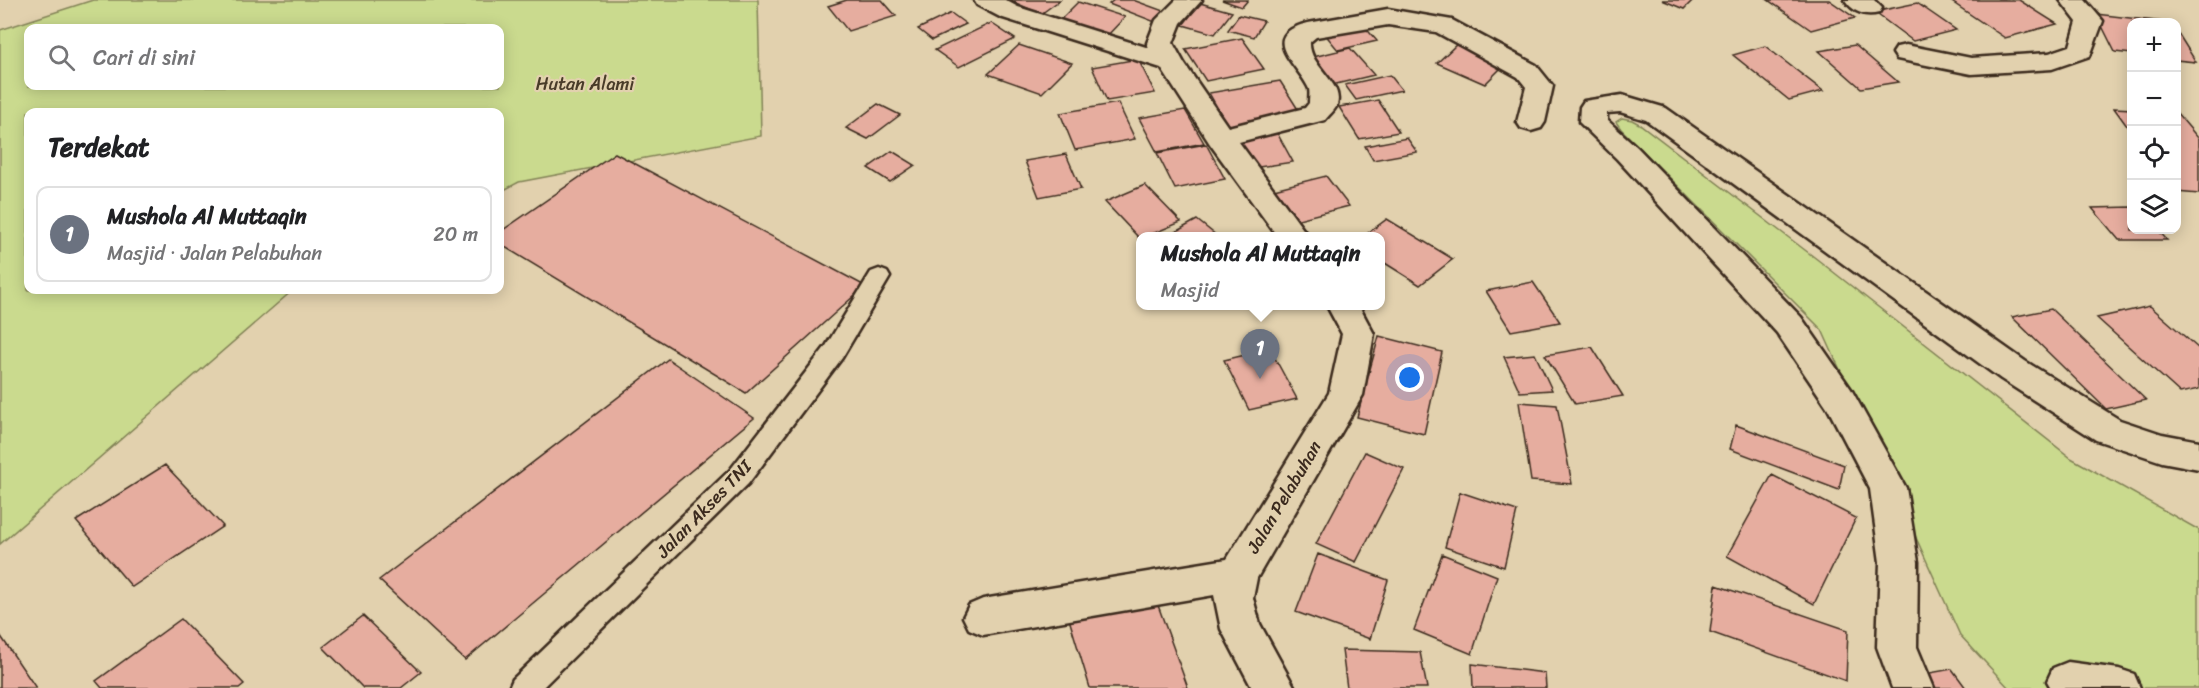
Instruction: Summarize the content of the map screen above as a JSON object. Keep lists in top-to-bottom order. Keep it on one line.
{"streets":{"street":["Jalan Pelabuhan"],"lane":["Jalan Akses TNI"]},"parks":["Hutan Alami"],"page":{"map_buttons":["+","−"],"search":"Cari di sini","heading":"Terdekat","list":[{"mark":"1","name":"Mushola Al Muttaqin","note":"Masjid · Jalan Pelabuhan","value":"20 m"}],"popup":["Mushola Al Muttaqin","Masjid"],"pins":"1"}}
